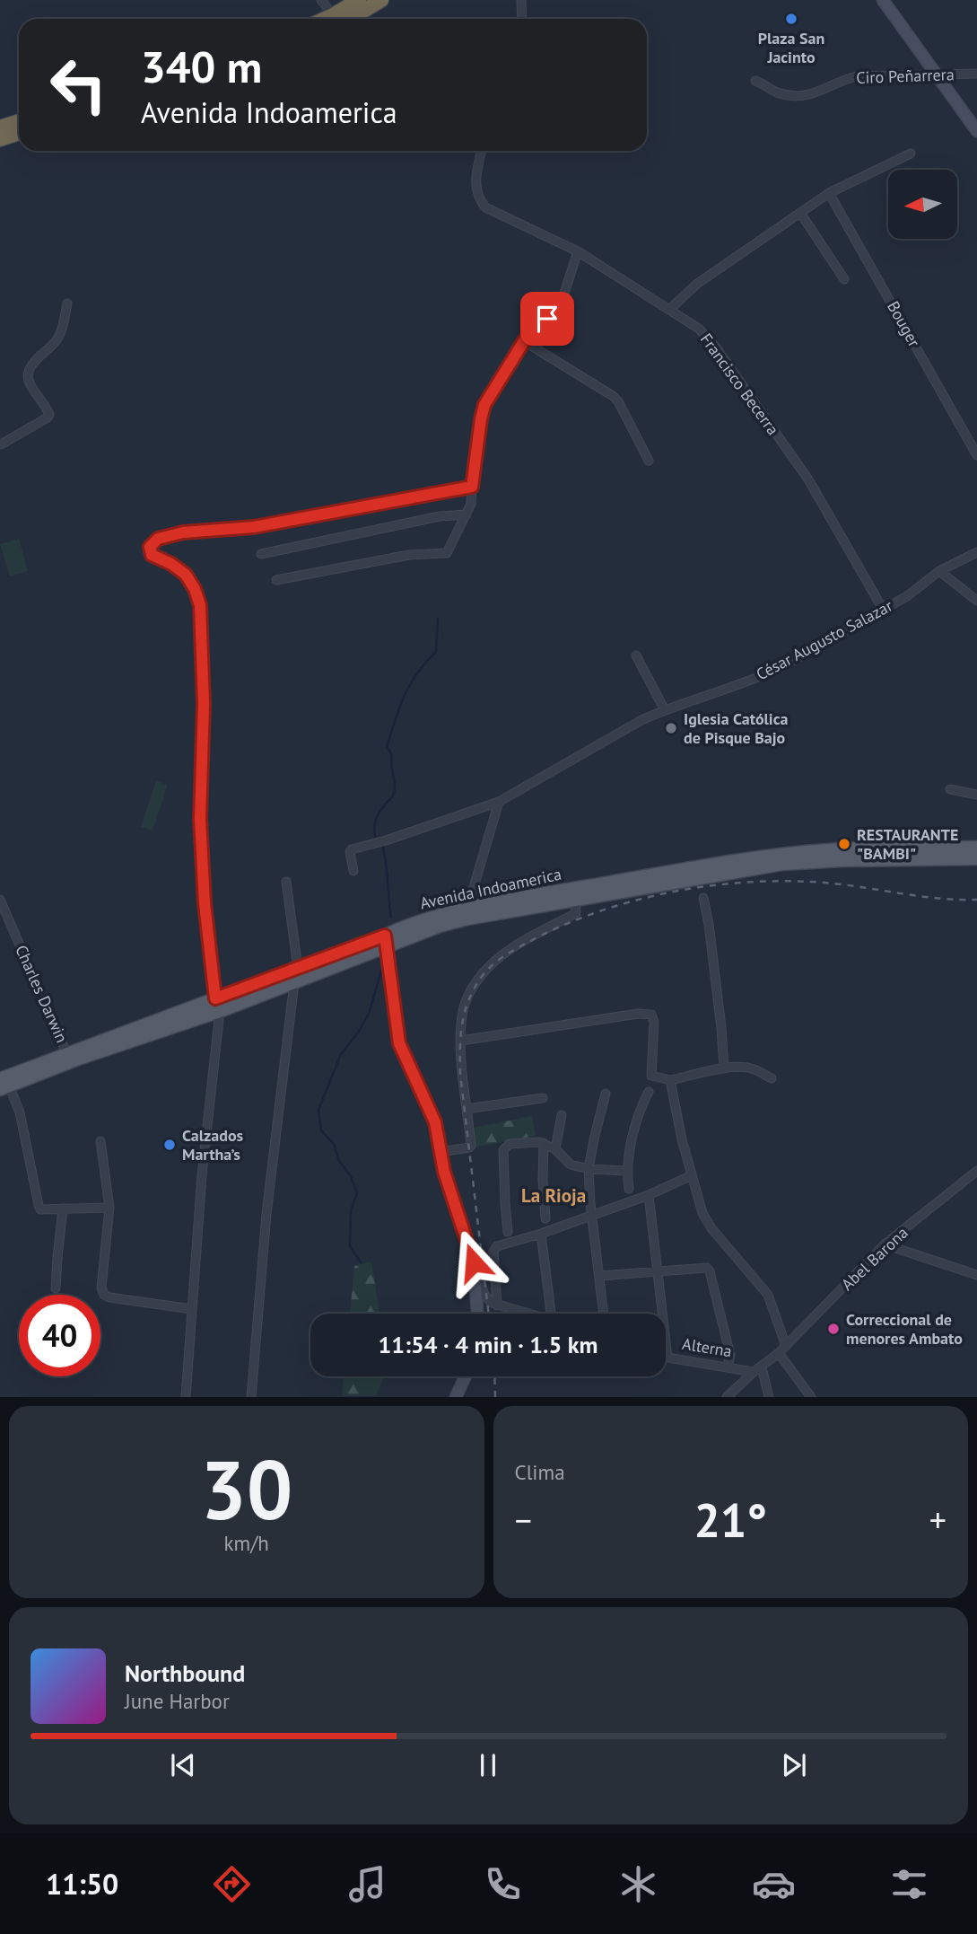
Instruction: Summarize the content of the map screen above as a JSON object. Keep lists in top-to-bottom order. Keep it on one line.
{"streets":{"main road":["Avenida Indoamerica"],"street":["Ciro Peñarrera","Bouger","Francisco Becerra","César Augusto Salazar","Charles Darwin","Abel Barona","Alterna"]},"crossings":[["Francisco Becerra","César Augusto Salazar"],["Avenida Indoamerica","Charles Darwin"],["Abel Barona","Alterna"]],"districts":["La Rioja"],"places":["Plaza San Jacinto","Iglesia Católica de Pisque Bajo","RESTAURANTE \"BAMBI\"","Calzados Martha’s","Correccional de menores Ambato"],"north":"left","page":{"turn":["340 m","Avenida Indoamerica"],"limit":"40","trip":"11:54 · 4 min · 1.5 km","tile":[["30","km/h"],"Clima"],"heat":["−","21°","+"],"song":["Northbound","June Harbor"],"tabs":"11:50"}}
